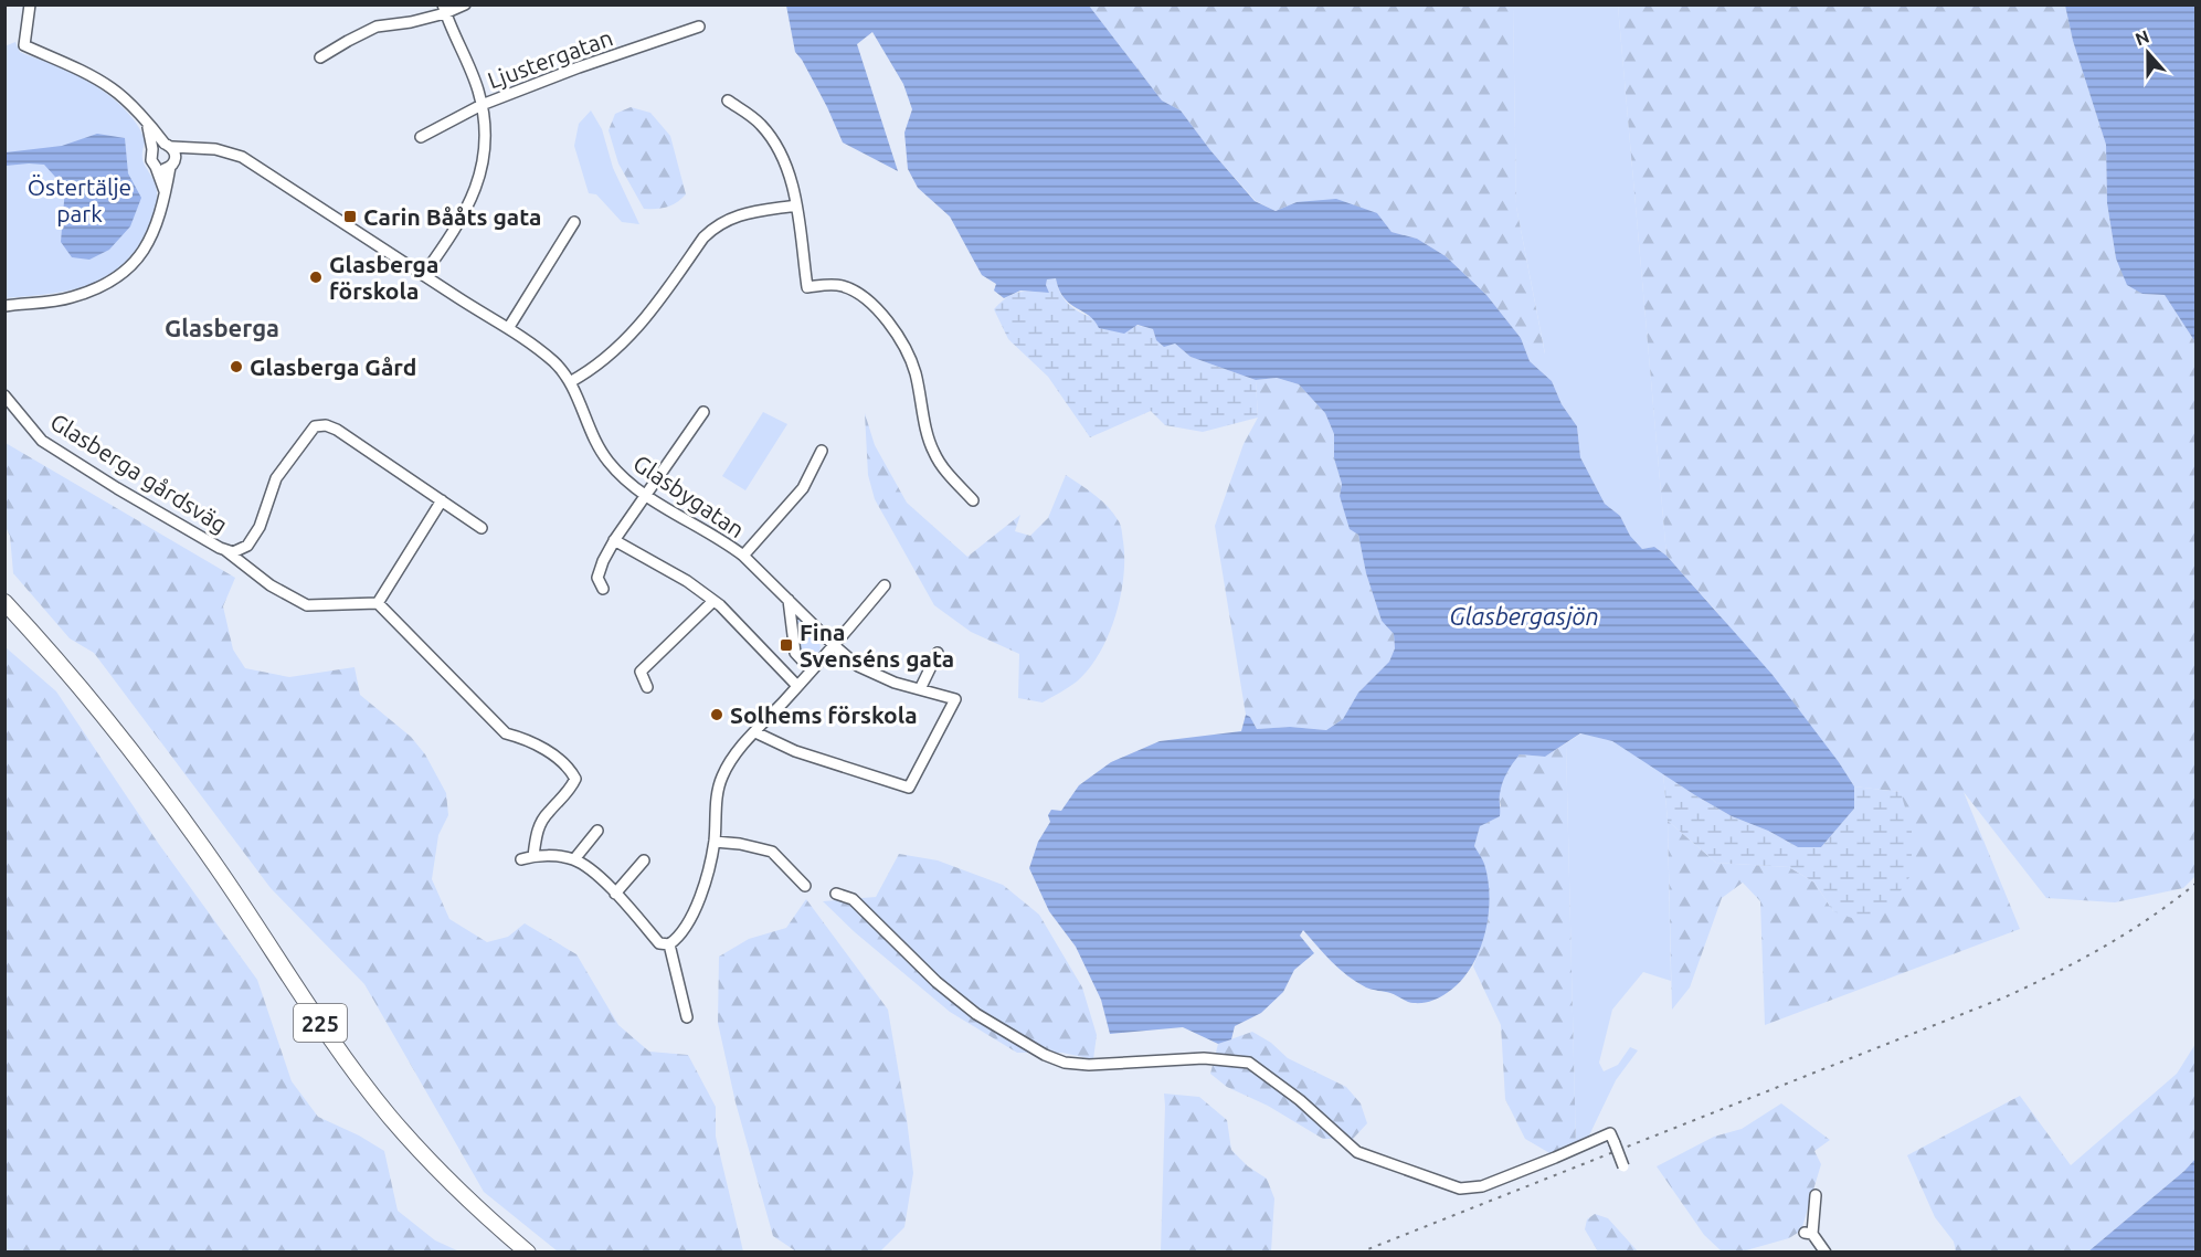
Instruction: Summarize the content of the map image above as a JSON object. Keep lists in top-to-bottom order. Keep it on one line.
{"streets":{"main road":["225"],"street":["Ljustergatan","Glasberga gårdsväg","Glasbygatan"]},"districts":["Glasberga"],"water":["Glasbergasjön"],"parks":["Östertälje park"],"places":{"transit":["Carin Bååts gata","Fina Svenséns gata"],"other":["Glasberga förskola","Glasberga Gård","Solhems förskola"]},"north":"top"}
